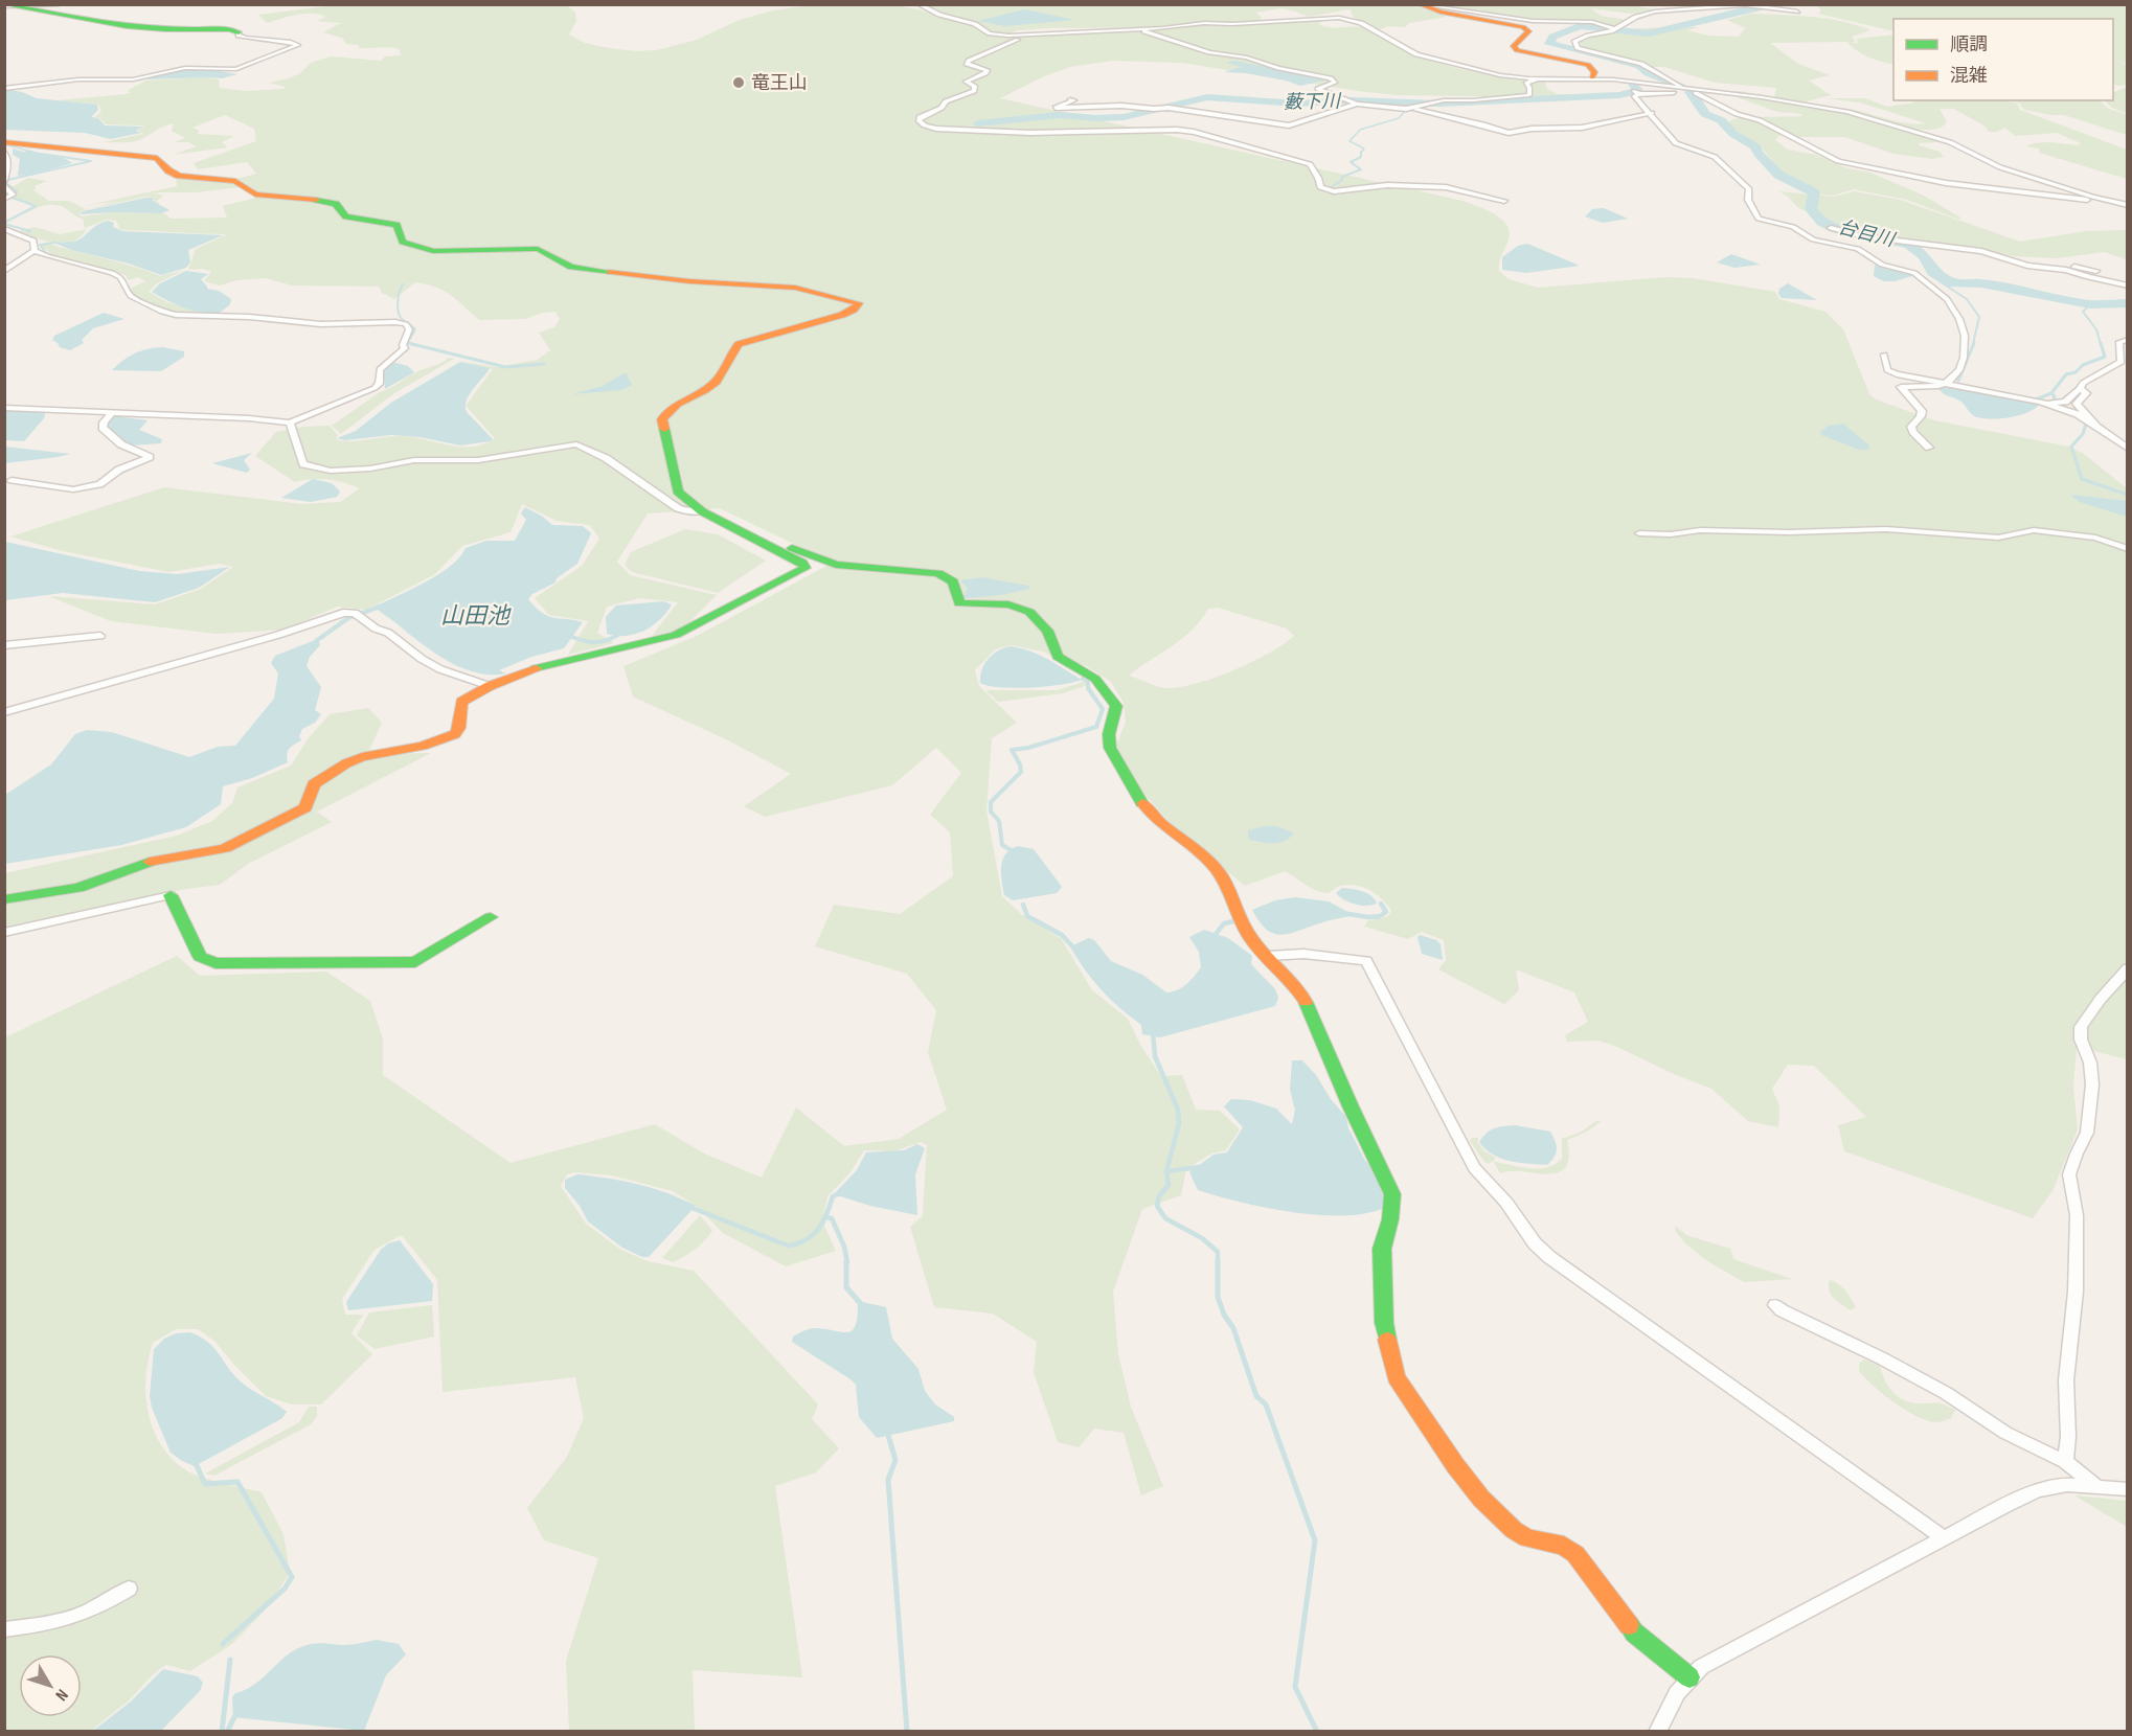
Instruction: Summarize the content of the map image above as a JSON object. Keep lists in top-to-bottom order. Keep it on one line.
{"water":["藪下川","台目川","山田池"],"places":["竜王山"],"legend":["順調","混雑"],"north":"bottom right"}
